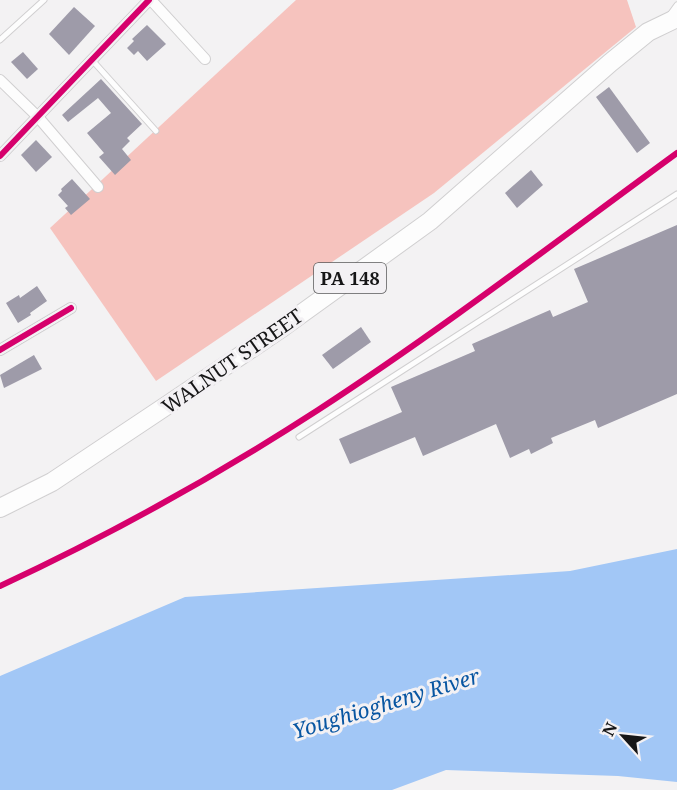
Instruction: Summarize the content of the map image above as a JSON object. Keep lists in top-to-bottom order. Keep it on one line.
{"streets":{"main road":["PA 148","WALNUT STREET"]},"water":["Youghiogheny River"],"north":"top left"}
